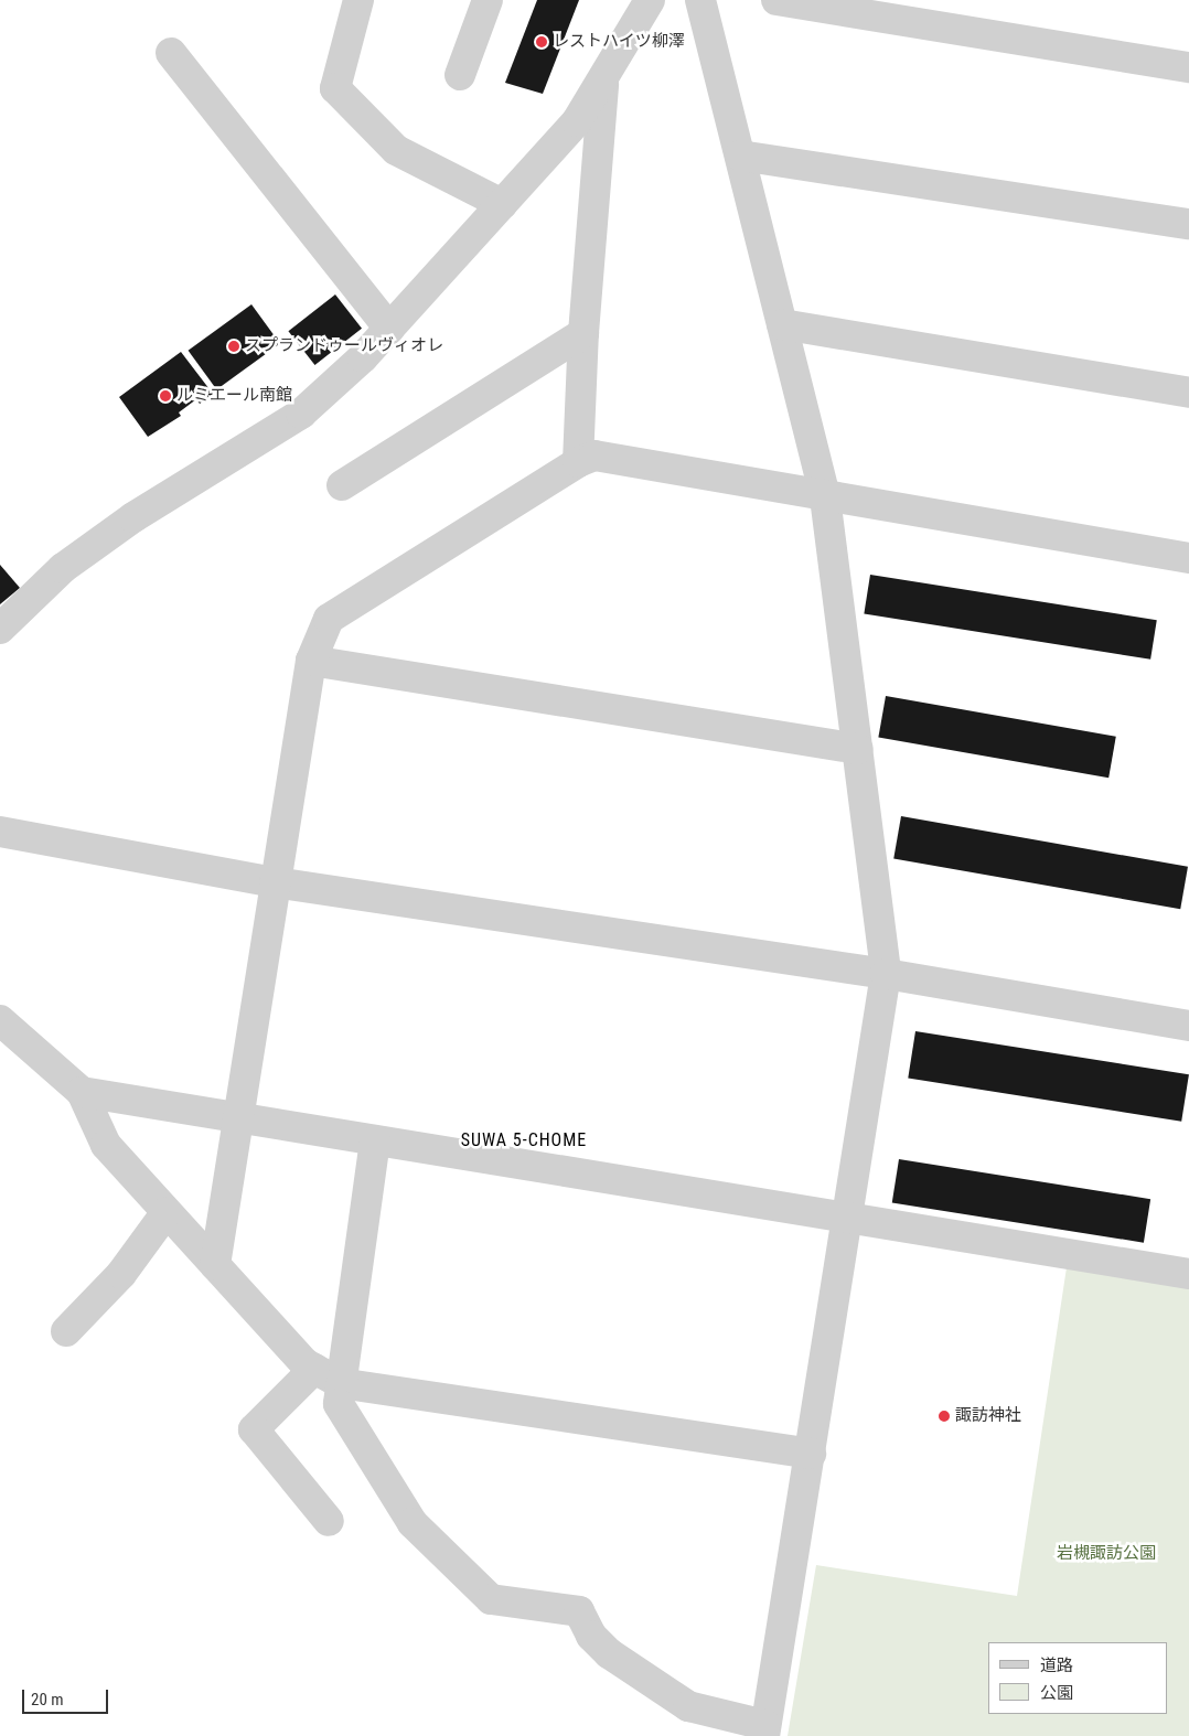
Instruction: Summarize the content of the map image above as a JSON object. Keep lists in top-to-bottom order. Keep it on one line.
{"districts":["SUWA 5-CHOME"],"parks":["岩槻諏訪公園"],"places":["レストハイツ柳澤","スプランドゥールヴィオレ","ルミエール南館","諏訪神社"],"legend":["道路","公園"],"scale_bar":"20 m"}
